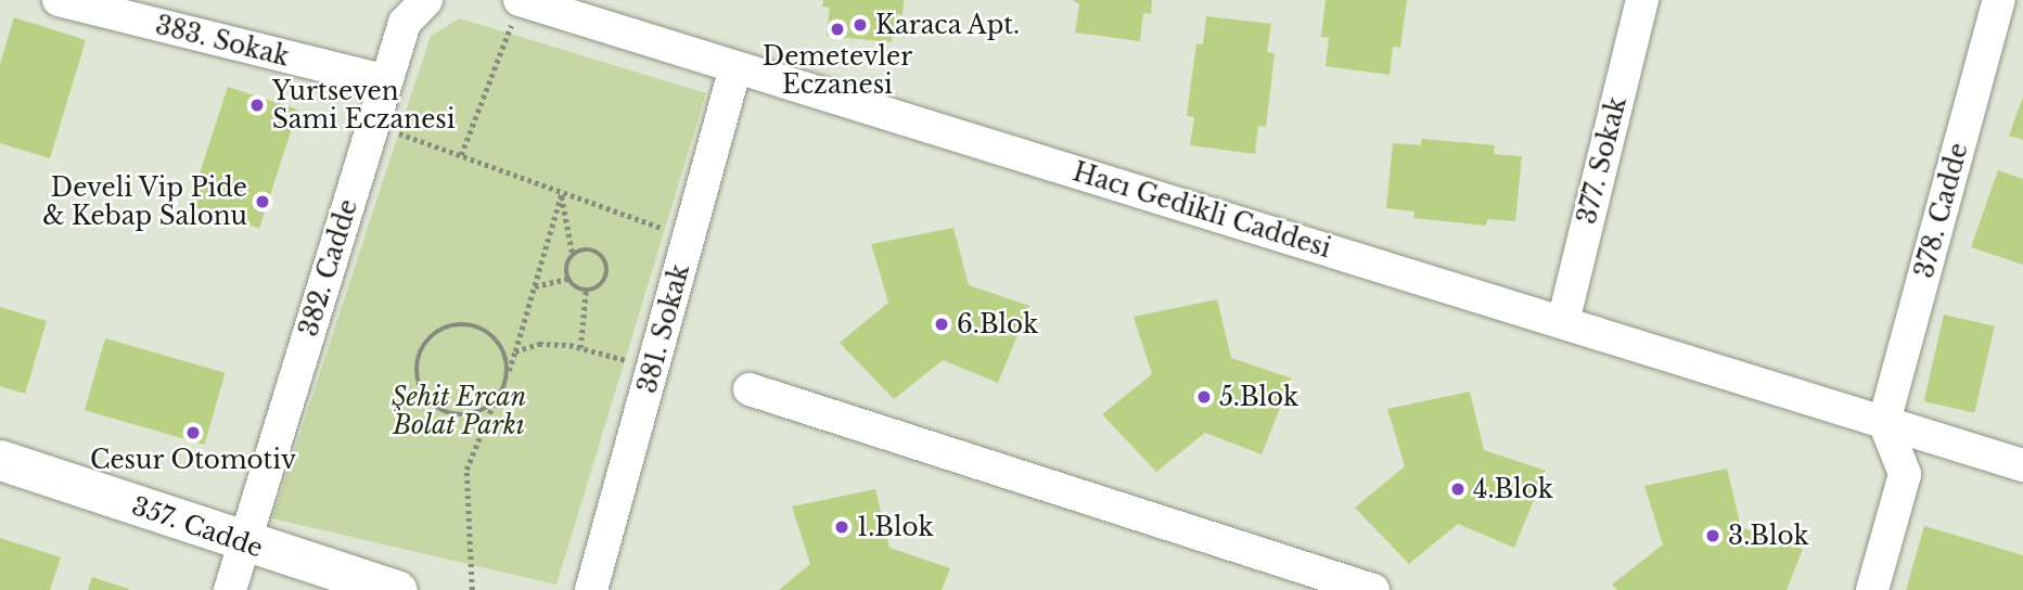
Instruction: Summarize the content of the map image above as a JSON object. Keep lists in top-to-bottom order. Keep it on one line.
{"streets":{"main road":["357. Cadde"],"street":["383. Sokak","377. Sokak","Hacı Gedikli Caddesi","378. Cadde","382. Cadde","381. Sokak"]},"crossings":[["383. Sokak","382. Cadde"],["377. Sokak","Hacı Gedikli Caddesi"],["Hacı Gedikli Caddesi","378. Cadde"],["Hacı Gedikli Caddesi","381. Sokak"],["382. Cadde","357. Cadde"]],"parks":["Şehit Ercan Bolat Parkı"],"places":["Karaca Apt.","Demetevler Eczanesi","Yurtseven Sami Eczanesi","Develi Vip Pide & Kebap Salonu","6.Blok","5.Blok","Cesur Otomotiv","4.Blok","1.Blok","3.Blok"]}
